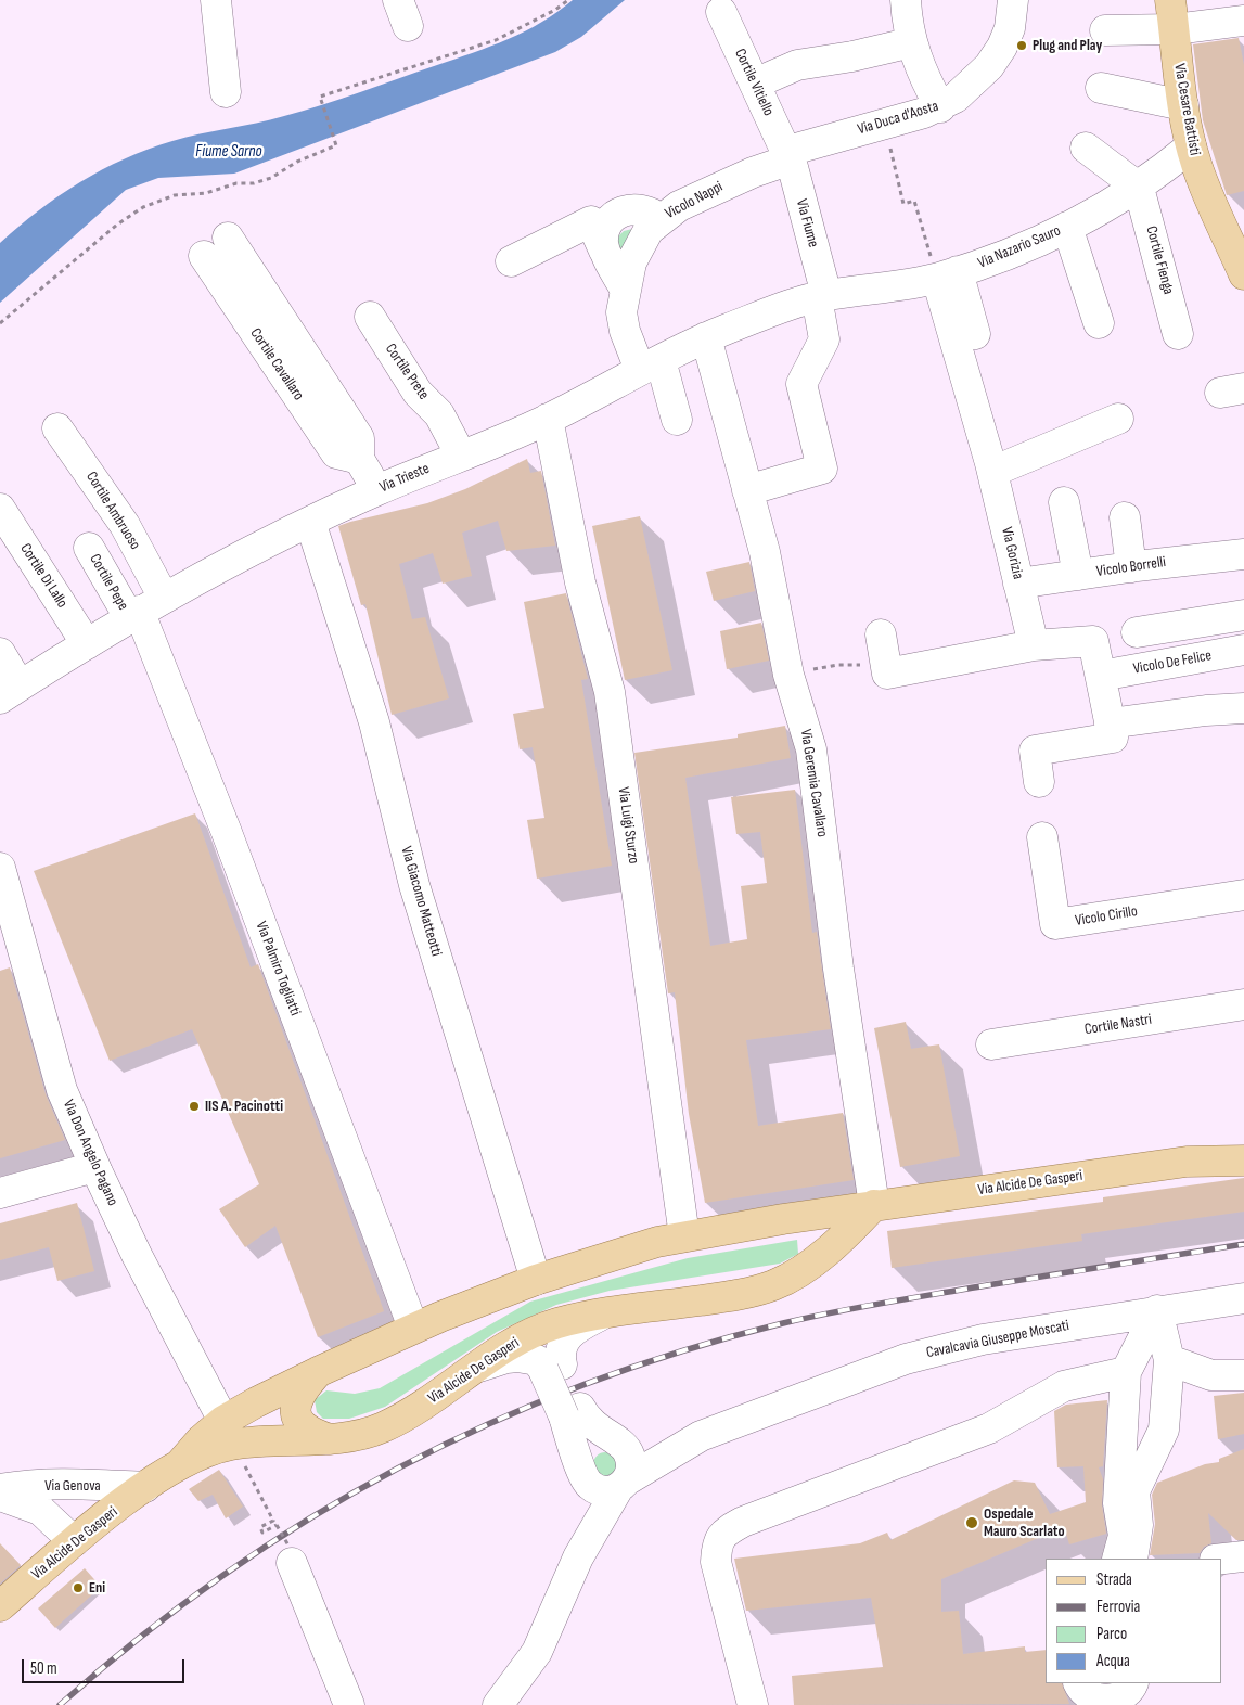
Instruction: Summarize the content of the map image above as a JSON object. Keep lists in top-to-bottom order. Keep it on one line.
{"streets":{"main road":["Via Cesare Battisti","Via Alcide De Gasperi"],"street":["Cortile Vitiello","Via Duca d'Aosta","Vicolo Nappi","Via Fiume","Via Nazario Sauro","Cortile Fienga","Cortile Cavallaro","Cortile Prete","Via Trieste","Cortile Ambruoso","Via Gorizia","Vicolo Borrelli","Cortile Di Lallo","Cortile Pepe","Vicolo De Felice","Via Geremia Cavallaro","Via Luigi Sturzo","Via Giacomo Matteotti","Vicolo Cirillo","Via Palmiro Togliatti","Cortile Nastri","Via Don Angelo Pagano","Cavalcavia Giuseppe Moscati","Via Genova"]},"crossings":[["Cortile Vitiello","Via Duca d'Aosta"],["Cortile Vitiello","Vicolo Nappi"],["Cortile Vitiello","Via Fiume"],["Via Cesare Battisti","Via Nazario Sauro"],["Via Duca d'Aosta","Vicolo Nappi"],["Via Duca d'Aosta","Via Fiume"],["Vicolo Nappi","Via Fiume"],["Vicolo Nappi","Via Trieste"],["Via Fiume","Via Nazario Sauro"],["Via Fiume","Via Trieste"],["Via Fiume","Via Geremia Cavallaro"],["Via Nazario Sauro","Cortile Fienga"],["Via Nazario Sauro","Via Trieste"],["Via Nazario Sauro","Via Gorizia"],["Cortile Cavallaro","Via Trieste"],["Cortile Prete","Via Trieste"],["Via Trieste","Cortile Ambruoso"],["Via Trieste","Cortile Di Lallo"],["Via Trieste","Cortile Pepe"],["Via Trieste","Via Geremia Cavallaro"],["Via Trieste","Via Luigi Sturzo"],["Via Trieste","Via Giacomo Matteotti"],["Via Trieste","Via Palmiro Togliatti"],["Cortile Ambruoso","Cortile Pepe"],["Cortile Ambruoso","Via Palmiro Togliatti"],["Via Gorizia","Vicolo Borrelli"],["Cortile Pepe","Via Palmiro Togliatti"],["Via Geremia Cavallaro","Via Alcide De Gasperi"],["Via Luigi Sturzo","Via Alcide De Gasperi"],["Via Giacomo Matteotti","Via Alcide De Gasperi"],["Via Palmiro Togliatti","Via Alcide De Gasperi"],["Via Don Angelo Pagano","Via Alcide De Gasperi"],["Via Alcide De Gasperi","Via Genova"]],"water":["Fiume Sarno"],"places":["Plug and Play","IIS A. Pacinotti","Ospedale Mauro Scarlato","Eni"],"legend":["Strada","Ferrovia","Parco","Acqua"],"scale_bar":"50 m"}
